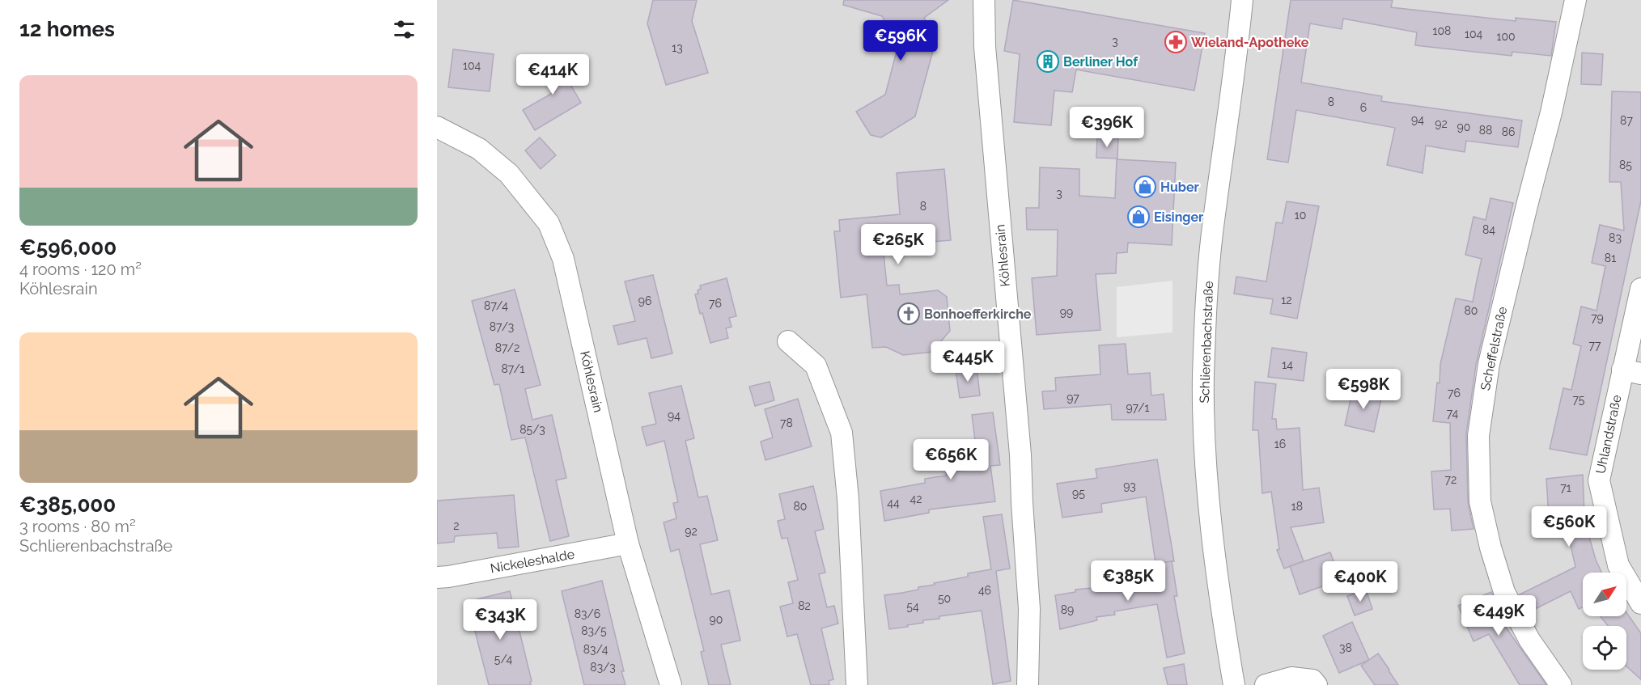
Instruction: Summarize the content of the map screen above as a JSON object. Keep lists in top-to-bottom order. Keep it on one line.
{"streets":{"street":["Köhlesrain","Schlierenbachstraße","Scheffelstraße","Uhlandstraße","Nickeleshalde"]},"crossings":[["Köhlesrain","Nickeleshalde"]],"places":{"pharmacy":["Wieland-Apotheke"],"building":["Berliner Hof"],"shop":["Huber","Eisinger"],"church":["Bonhoefferkirche"]},"house_numbers":["108","104","100","3","13","104","8","6","94","87","92","90","88","86","85","3","8","10","84","83","81","12","96","76","87/4","80","99","79","87/3","77","87/2","14","87/1","76","97","75","97/1","74","94","78","85/3","16","72","93","71","95","42","44","80","18","2","92","46","50","82","54","89","83/6","90","83/5","38","83/4","5/4","83/3"],"north":"top right","page":{"heading":"12 homes","price":["€596K","€414K","€396K","€265K","€445K","€598K","€656K","€560K","€385K","€400K","€449K","€343K"],"list":[{"name":"€596,000","note":"4 rooms · 120 m² · Köhlesrain"},{"name":"€385,000","note":"3 rooms · 80 m² · Schlierenbachstraße"}]}}
